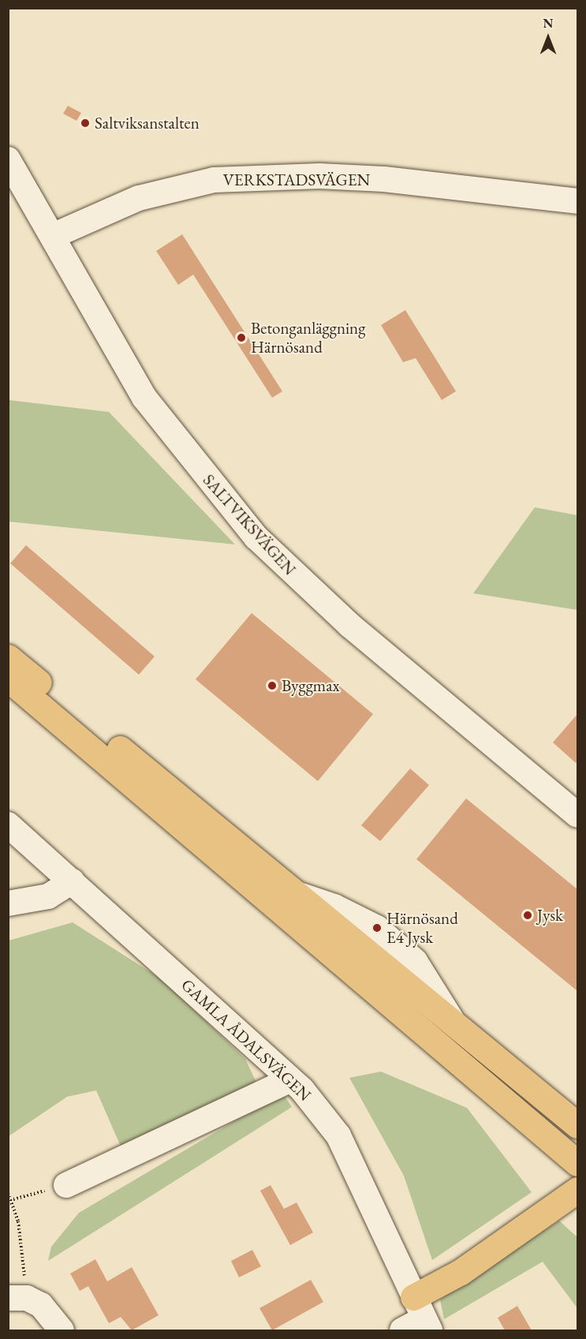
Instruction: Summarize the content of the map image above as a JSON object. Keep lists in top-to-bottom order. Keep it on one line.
{"streets":{"street":["VERKSTADSVÄGEN","SALTVIKSVÄGEN","GAMLA ÅDALSVÄGEN"]},"crossings":[["VERKSTADSVÄGEN","SALTVIKSVÄGEN"]],"places":["Saltviksanstalten","Betonganläggning Härnösand","Byggmax","Jysk","Härnösand E4 Jysk"],"north":"top"}
